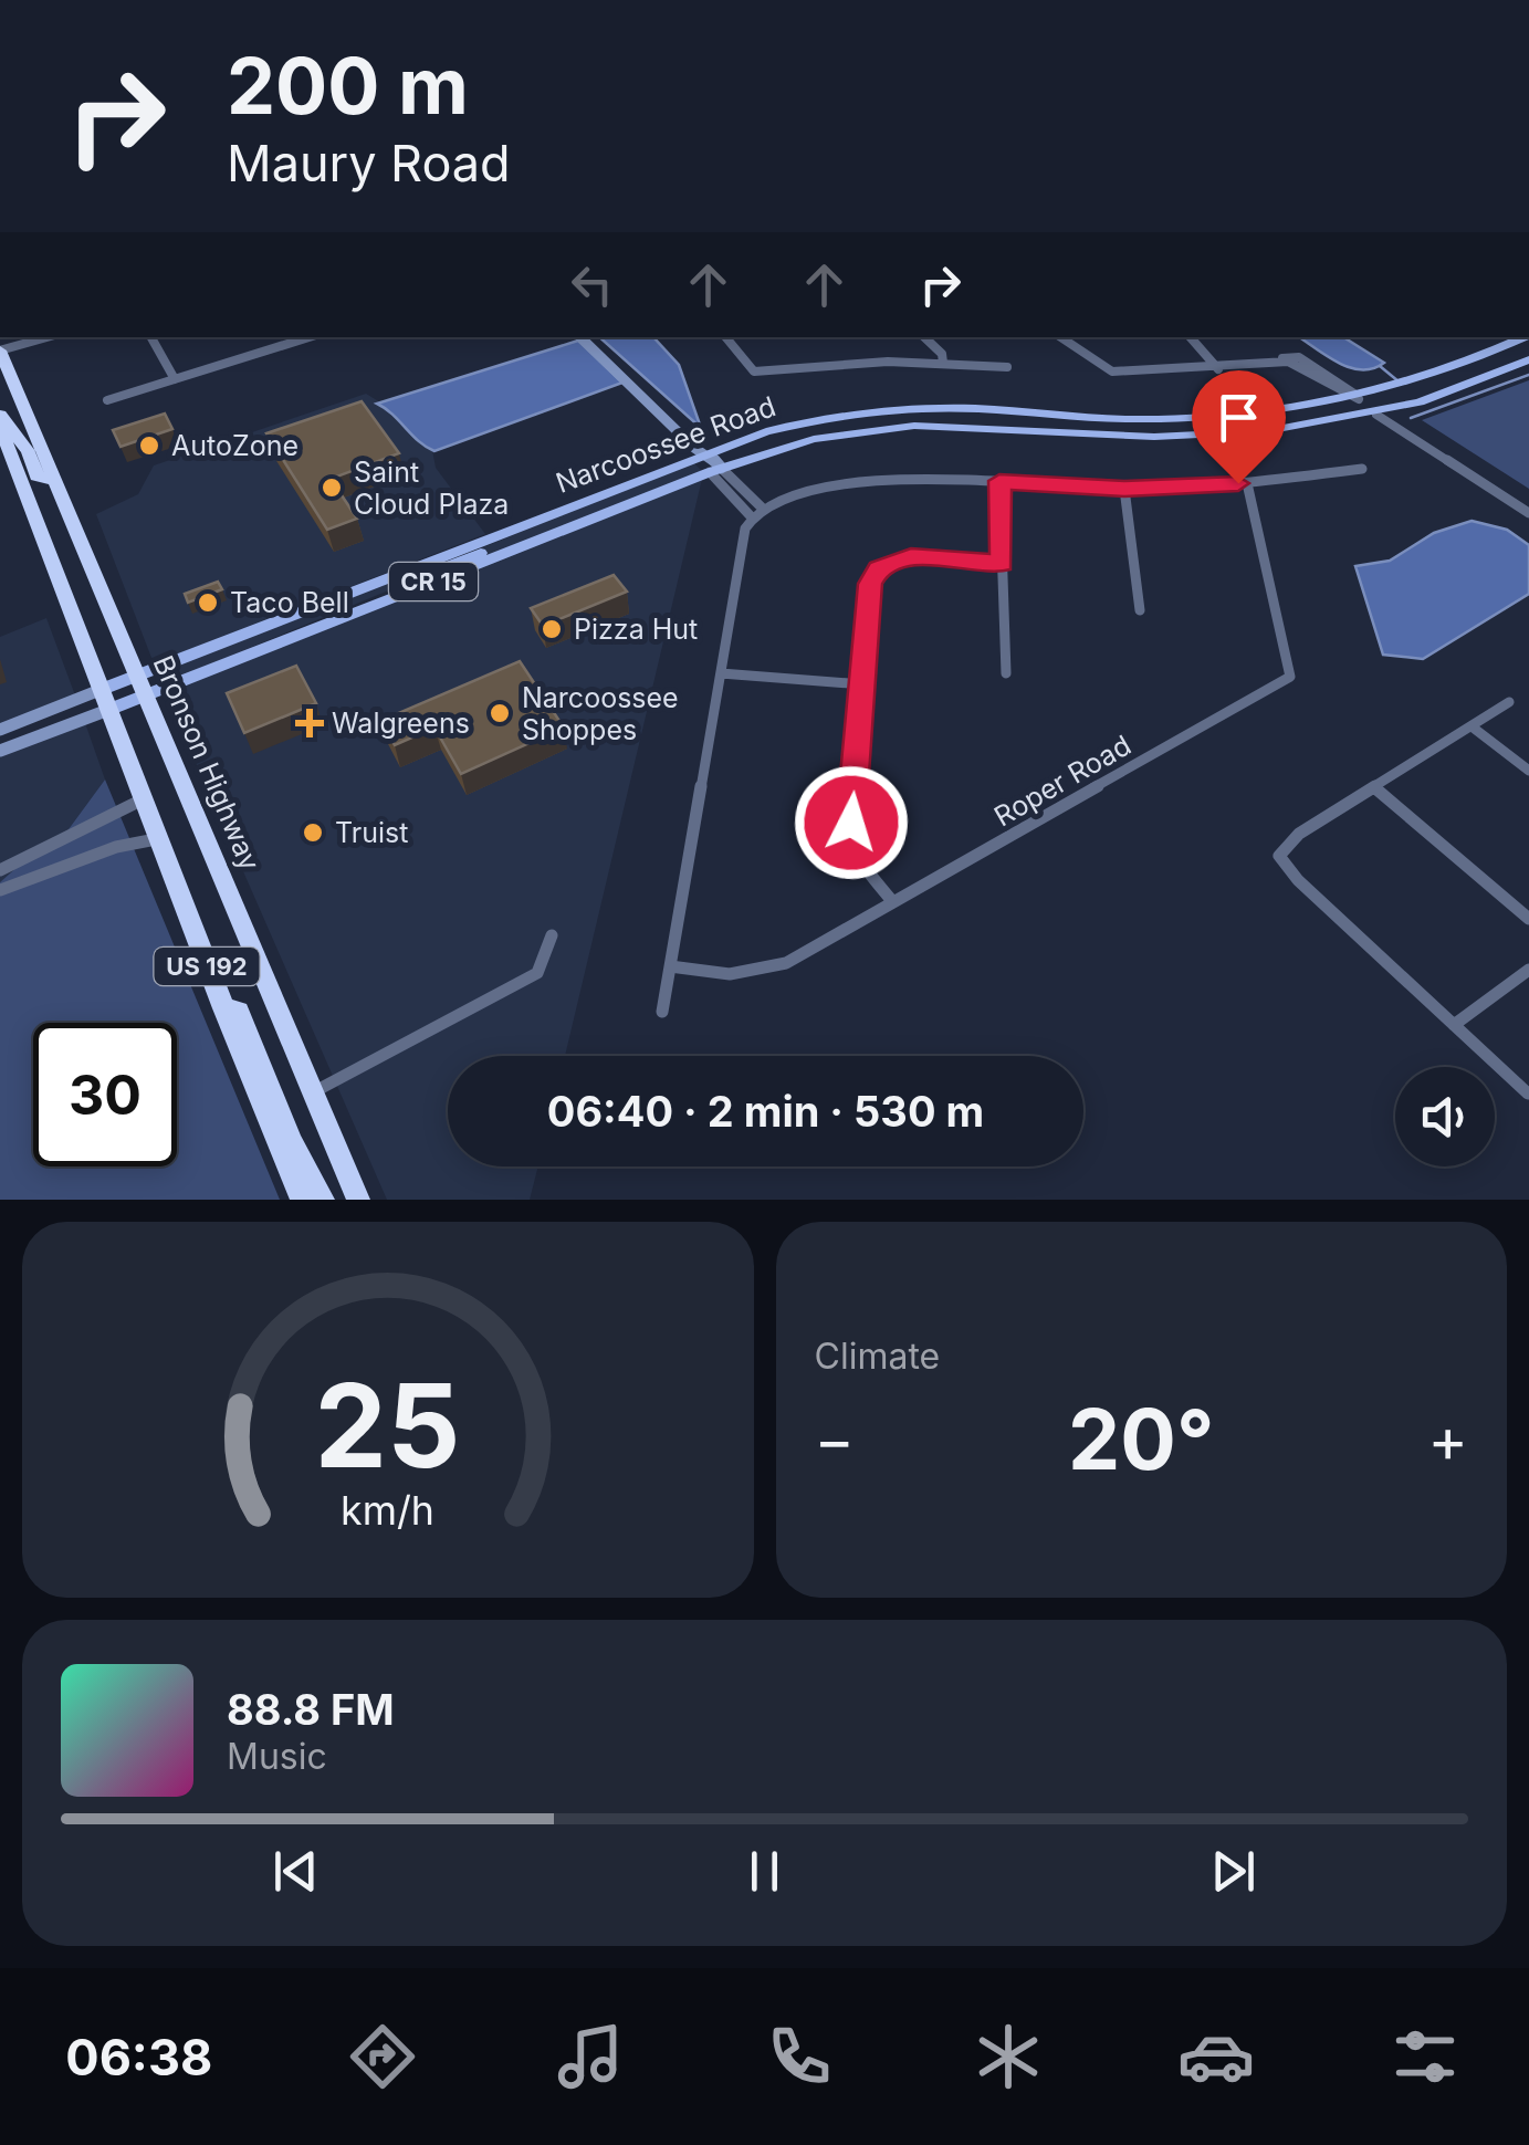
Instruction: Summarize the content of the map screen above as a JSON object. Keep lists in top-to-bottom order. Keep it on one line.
{"streets":{"highway":["Bronson Highway","US 192"],"main road":["Narcoossee Road","CR 15"],"street":["Roper Road"]},"crossings":[["Narcoossee Road","Bronson Highway"],["Narcoossee Road","US 192"]],"places":{"other":["AutoZone","Saint Cloud Plaza","Taco Bell","Pizza Hut","Narcoossee Shoppes","Truist"],"health":["Walgreens"]},"page":{"turn":["200 m","Maury Road"],"limit":"30","trip":"06:40 · 2 min · 530 m","tile":"Climate","heat":["−","20°","+"],"song":["88.8 FM","Music"],"tabs":"06:38","gauge":["25","km/h"]}}
